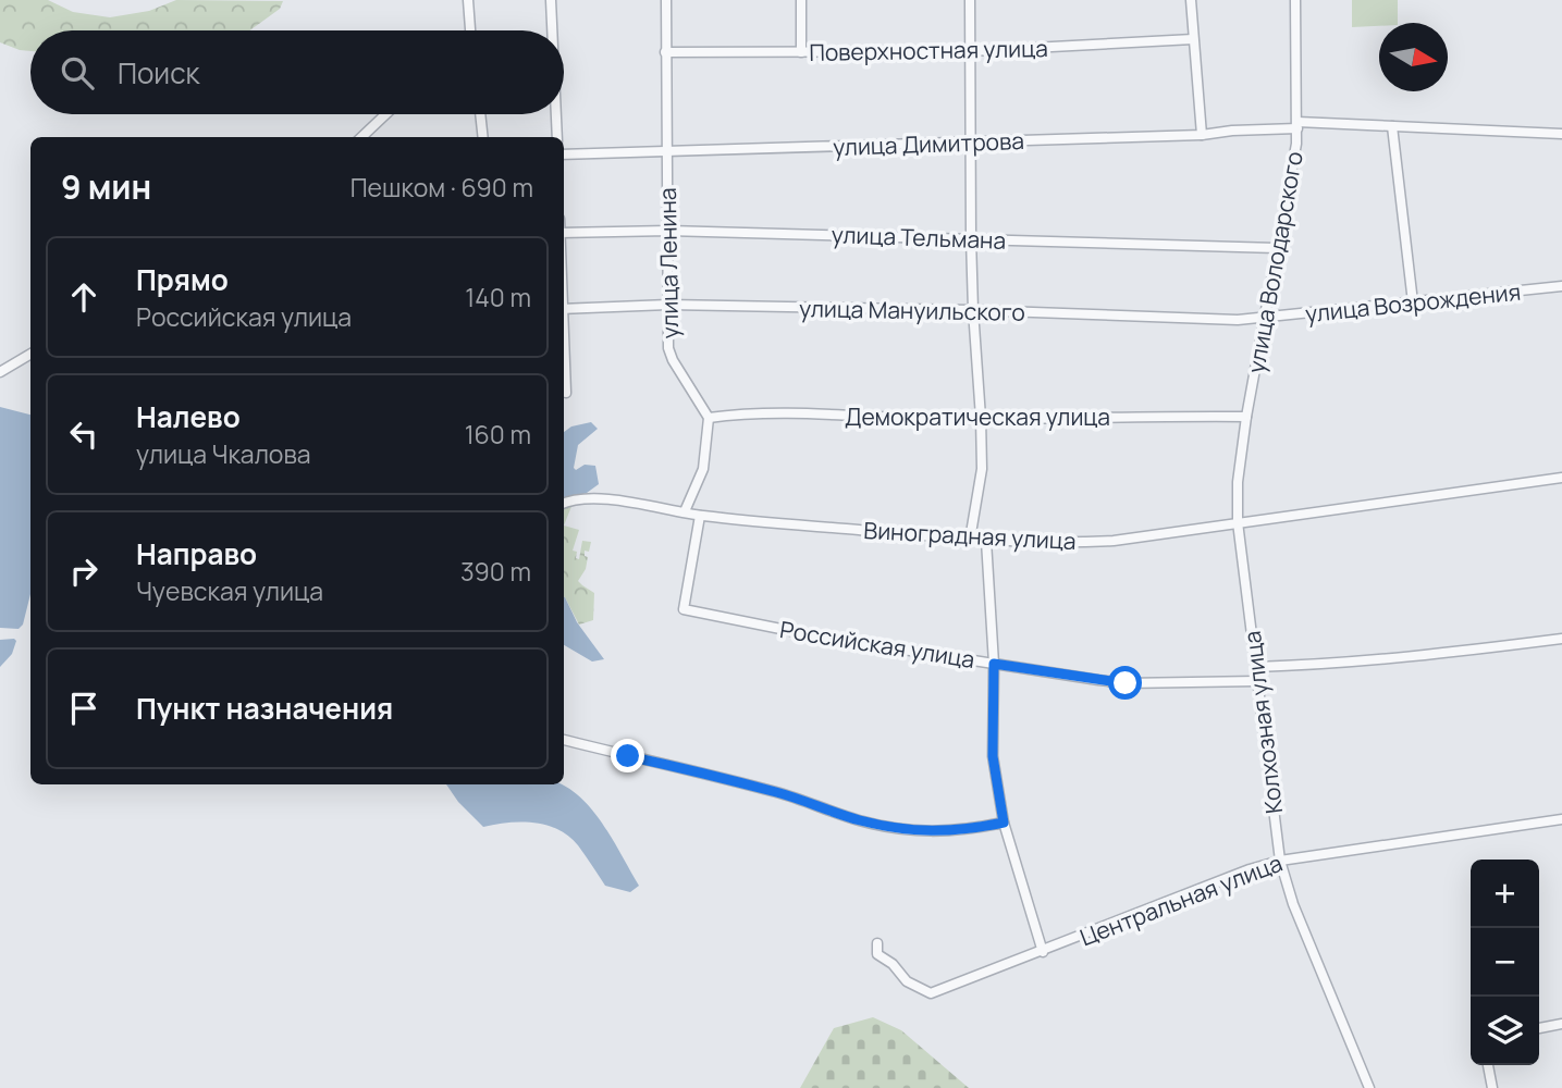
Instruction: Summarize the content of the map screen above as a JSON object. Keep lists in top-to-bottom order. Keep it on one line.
{"streets":{"street":["Поверхностная улица","улица Димитрова","улица Тельмана","улица Володарского","улица Ленина","улица Возрождения","улица Мануильского","Демократическая улица","Виноградная улица","Российская улица","Колхозная улица","Центральная улица"]},"crossings":[["Поверхностная улица","улица Ленина"],["улица Димитрова","улица Володарского"],["улица Димитрова","улица Ленина"],["улица Тельмана","улица Володарского"],["улица Тельмана","улица Ленина"],["улица Володарского","улица Возрождения"],["улица Володарского","улица Мануильского"],["улица Володарского","Демократическая улица"],["улица Володарского","Виноградная улица"],["улица Володарского","Колхозная улица"],["улица Ленина","улица Мануильского"],["улица Ленина","Демократическая улица"],["улица Возрождения","улица Мануильского"],["Виноградная улица","Российская улица"],["Виноградная улица","Колхозная улица"],["Российская улица","Колхозная улица"],["Колхозная улица","Центральная улица"]],"north":"right","page":{"search":"Поиск","heading":["9 мин","Пешком · 690 m"],"list":[["Прямо","Российская улица","140 m"],["Налево","улица Чкалова","160 m"],["Направо","Чуевская улица","390 m"],"Пункт назначения"],"map_buttons":["+","−"]}}
